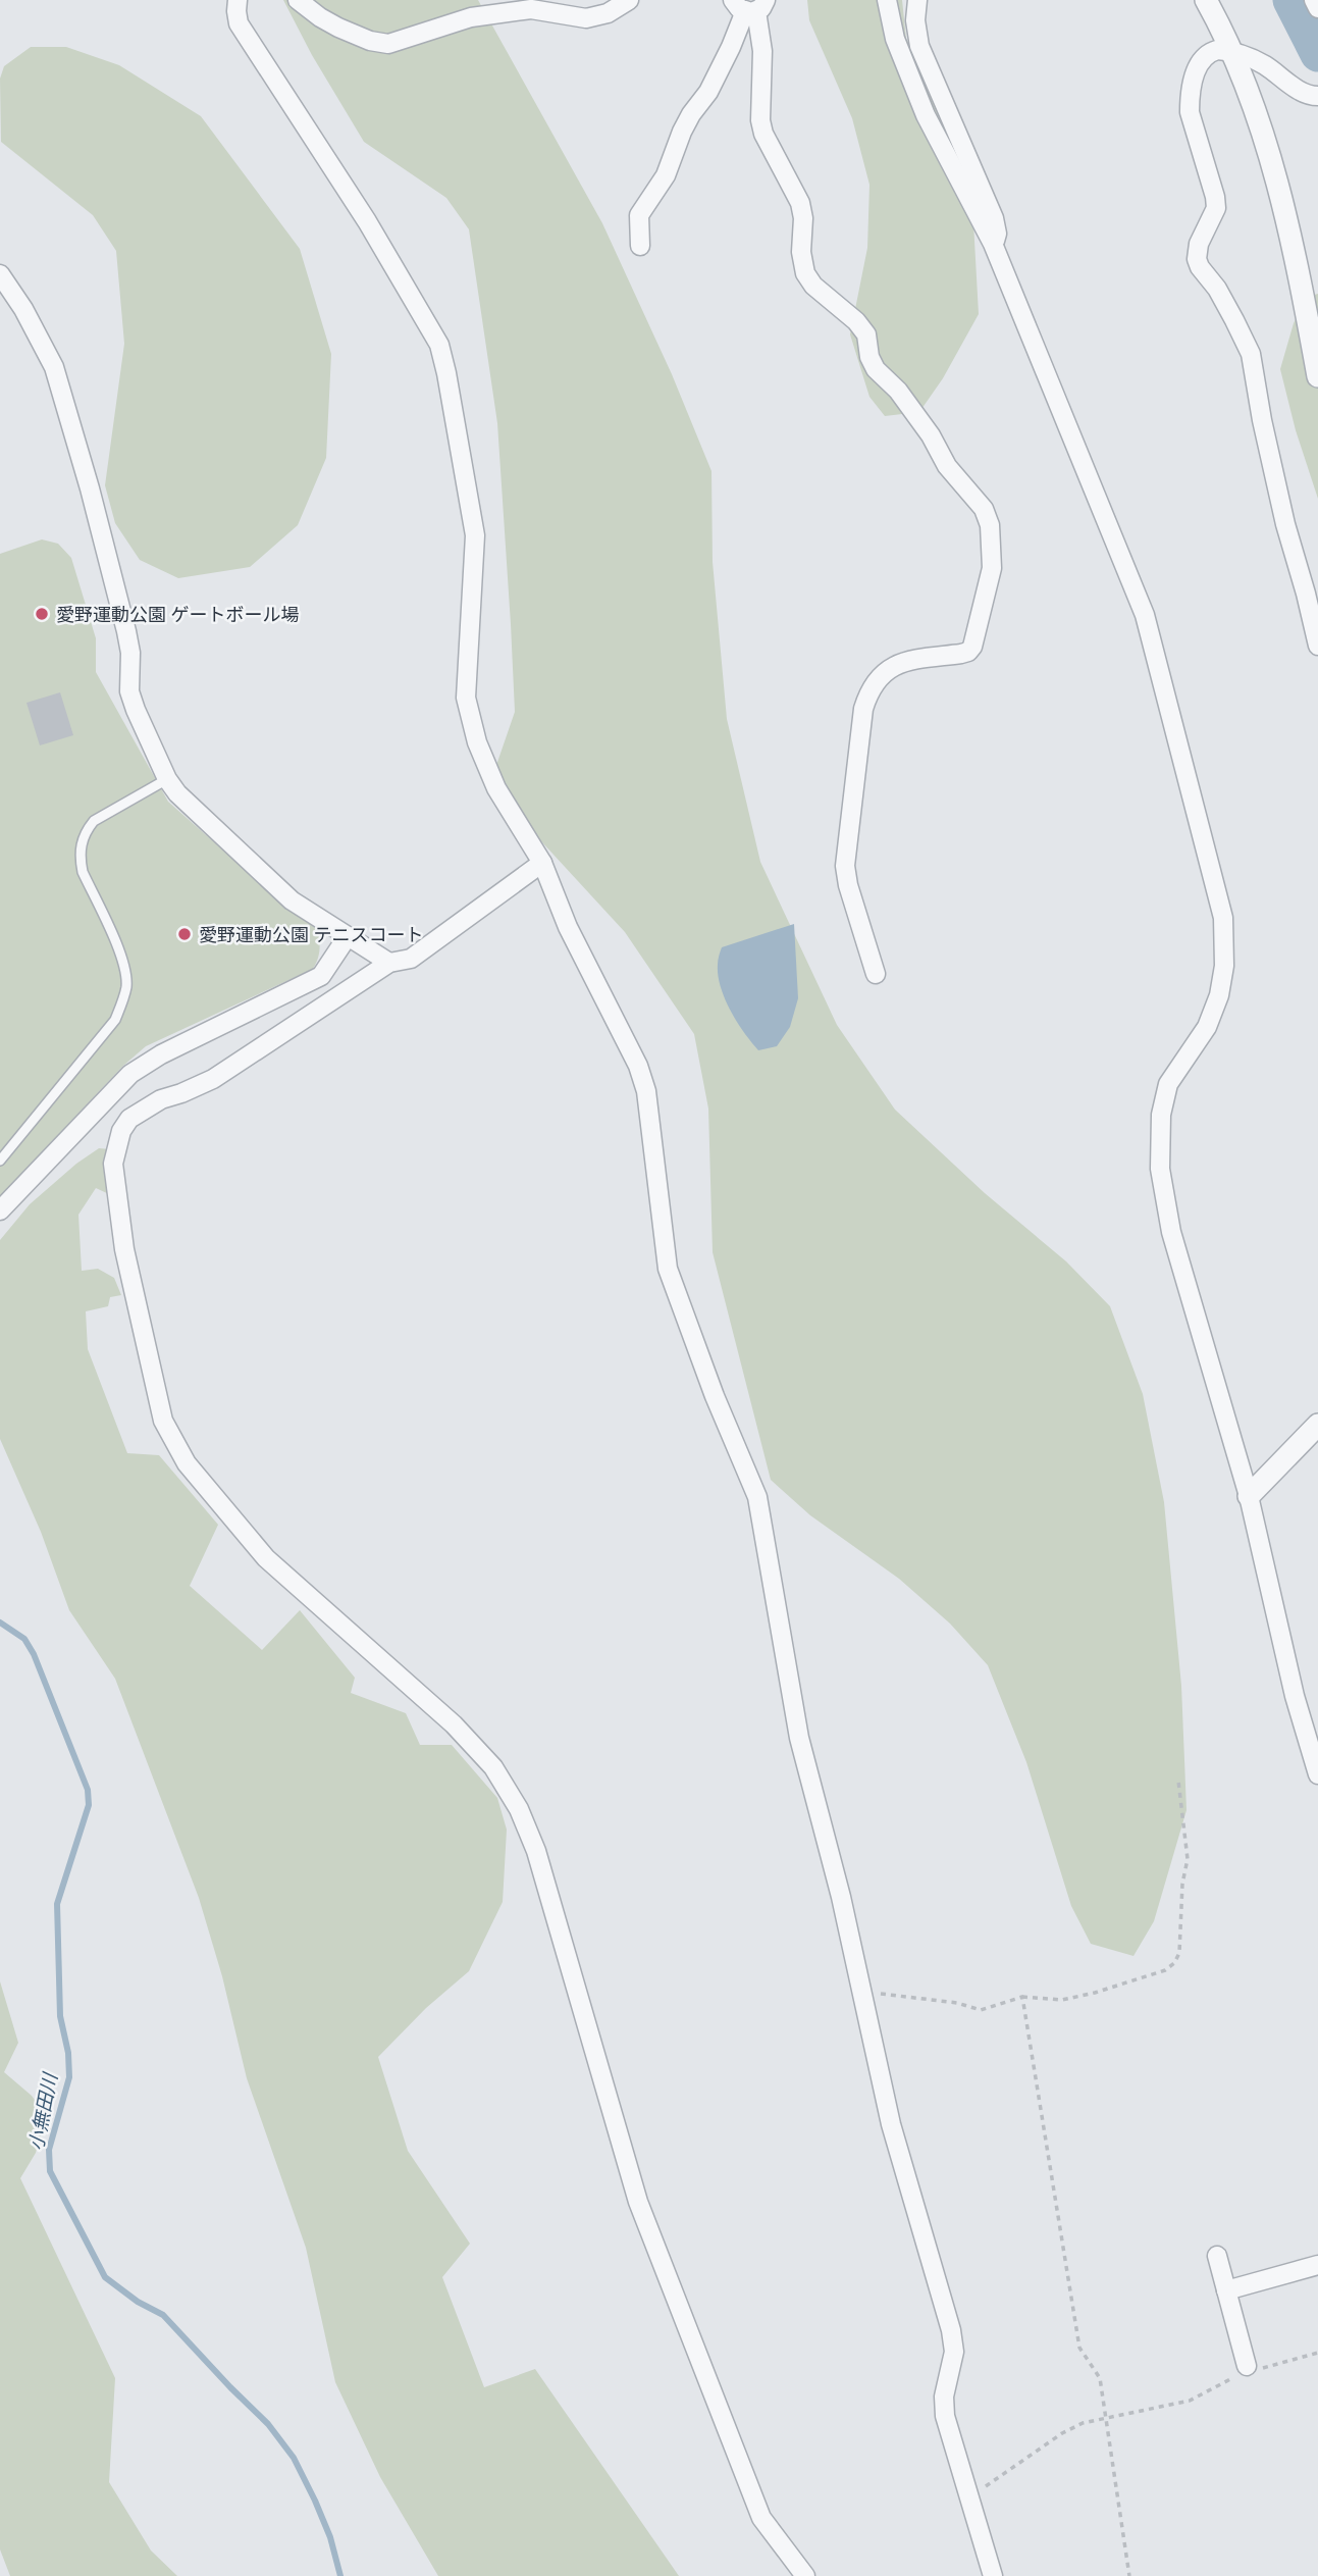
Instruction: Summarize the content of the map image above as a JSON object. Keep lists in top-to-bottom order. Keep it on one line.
{"water":["小無田川"],"places":["愛野運動公園 ゲートボール場","愛野運動公園 テニスコート"]}
